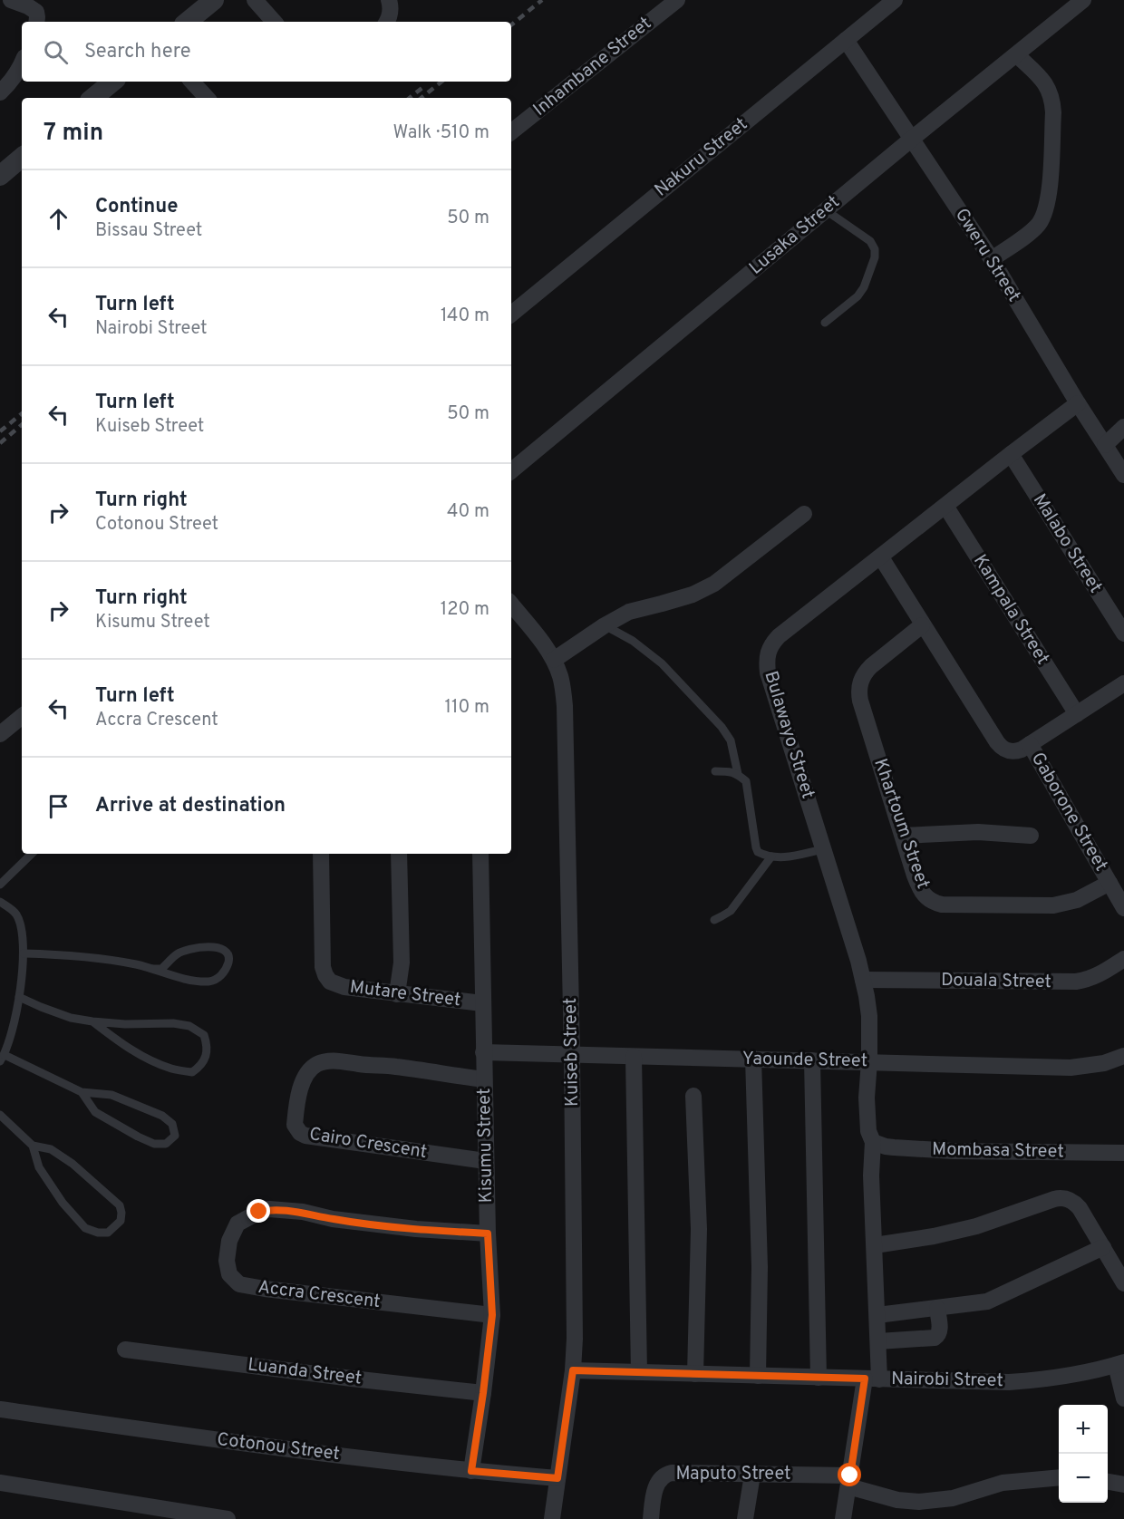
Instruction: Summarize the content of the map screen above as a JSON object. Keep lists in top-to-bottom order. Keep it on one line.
{"streets":{"street":["Inhambane Street","Nakuru Street","Lusaka Street","Gweru Street","Malabo Street","Kampala Street","Bulawayo Street","Gaborone Street","Khartoum Street","Douala Street","Mutare Street","Kuiseb Street","Yaounde Street","Cairo Crescent","Kisumu Street","Mombasa Street","Accra Crescent","Luanda Street","Nairobi Street","Cotonou Street","Maputo Street"]},"crossings":[["Nakuru Street","Gweru Street"],["Lusaka Street","Gweru Street"],["Gweru Street","Bulawayo Street"],["Malabo Street","Bulawayo Street"],["Kampala Street","Bulawayo Street"],["Bulawayo Street","Douala Street"],["Bulawayo Street","Yaounde Street"],["Bulawayo Street","Mombasa Street"],["Bulawayo Street","Nairobi Street"],["Bulawayo Street","Maputo Street"],["Gaborone Street","Khartoum Street"],["Mutare Street","Kisumu Street"],["Kuiseb Street","Yaounde Street"],["Kuiseb Street","Nairobi Street"],["Kuiseb Street","Cotonou Street"],["Yaounde Street","Kisumu Street"],["Cairo Crescent","Kisumu Street"],["Kisumu Street","Accra Crescent"],["Kisumu Street","Luanda Street"],["Kisumu Street","Cotonou Street"]],"page":{"search":"Search here","heading":["7 min","Walk · 510 m"],"list":[["Continue","Bissau Street","50 m"],["Turn left","Nairobi Street","140 m"],["Turn left","Kuiseb Street","50 m"],["Turn right","Cotonou Street","40 m"],["Turn right","Kisumu Street","120 m"],["Turn left","Accra Crescent","110 m"],"Arrive at destination"],"map_buttons":["+","−"]}}
